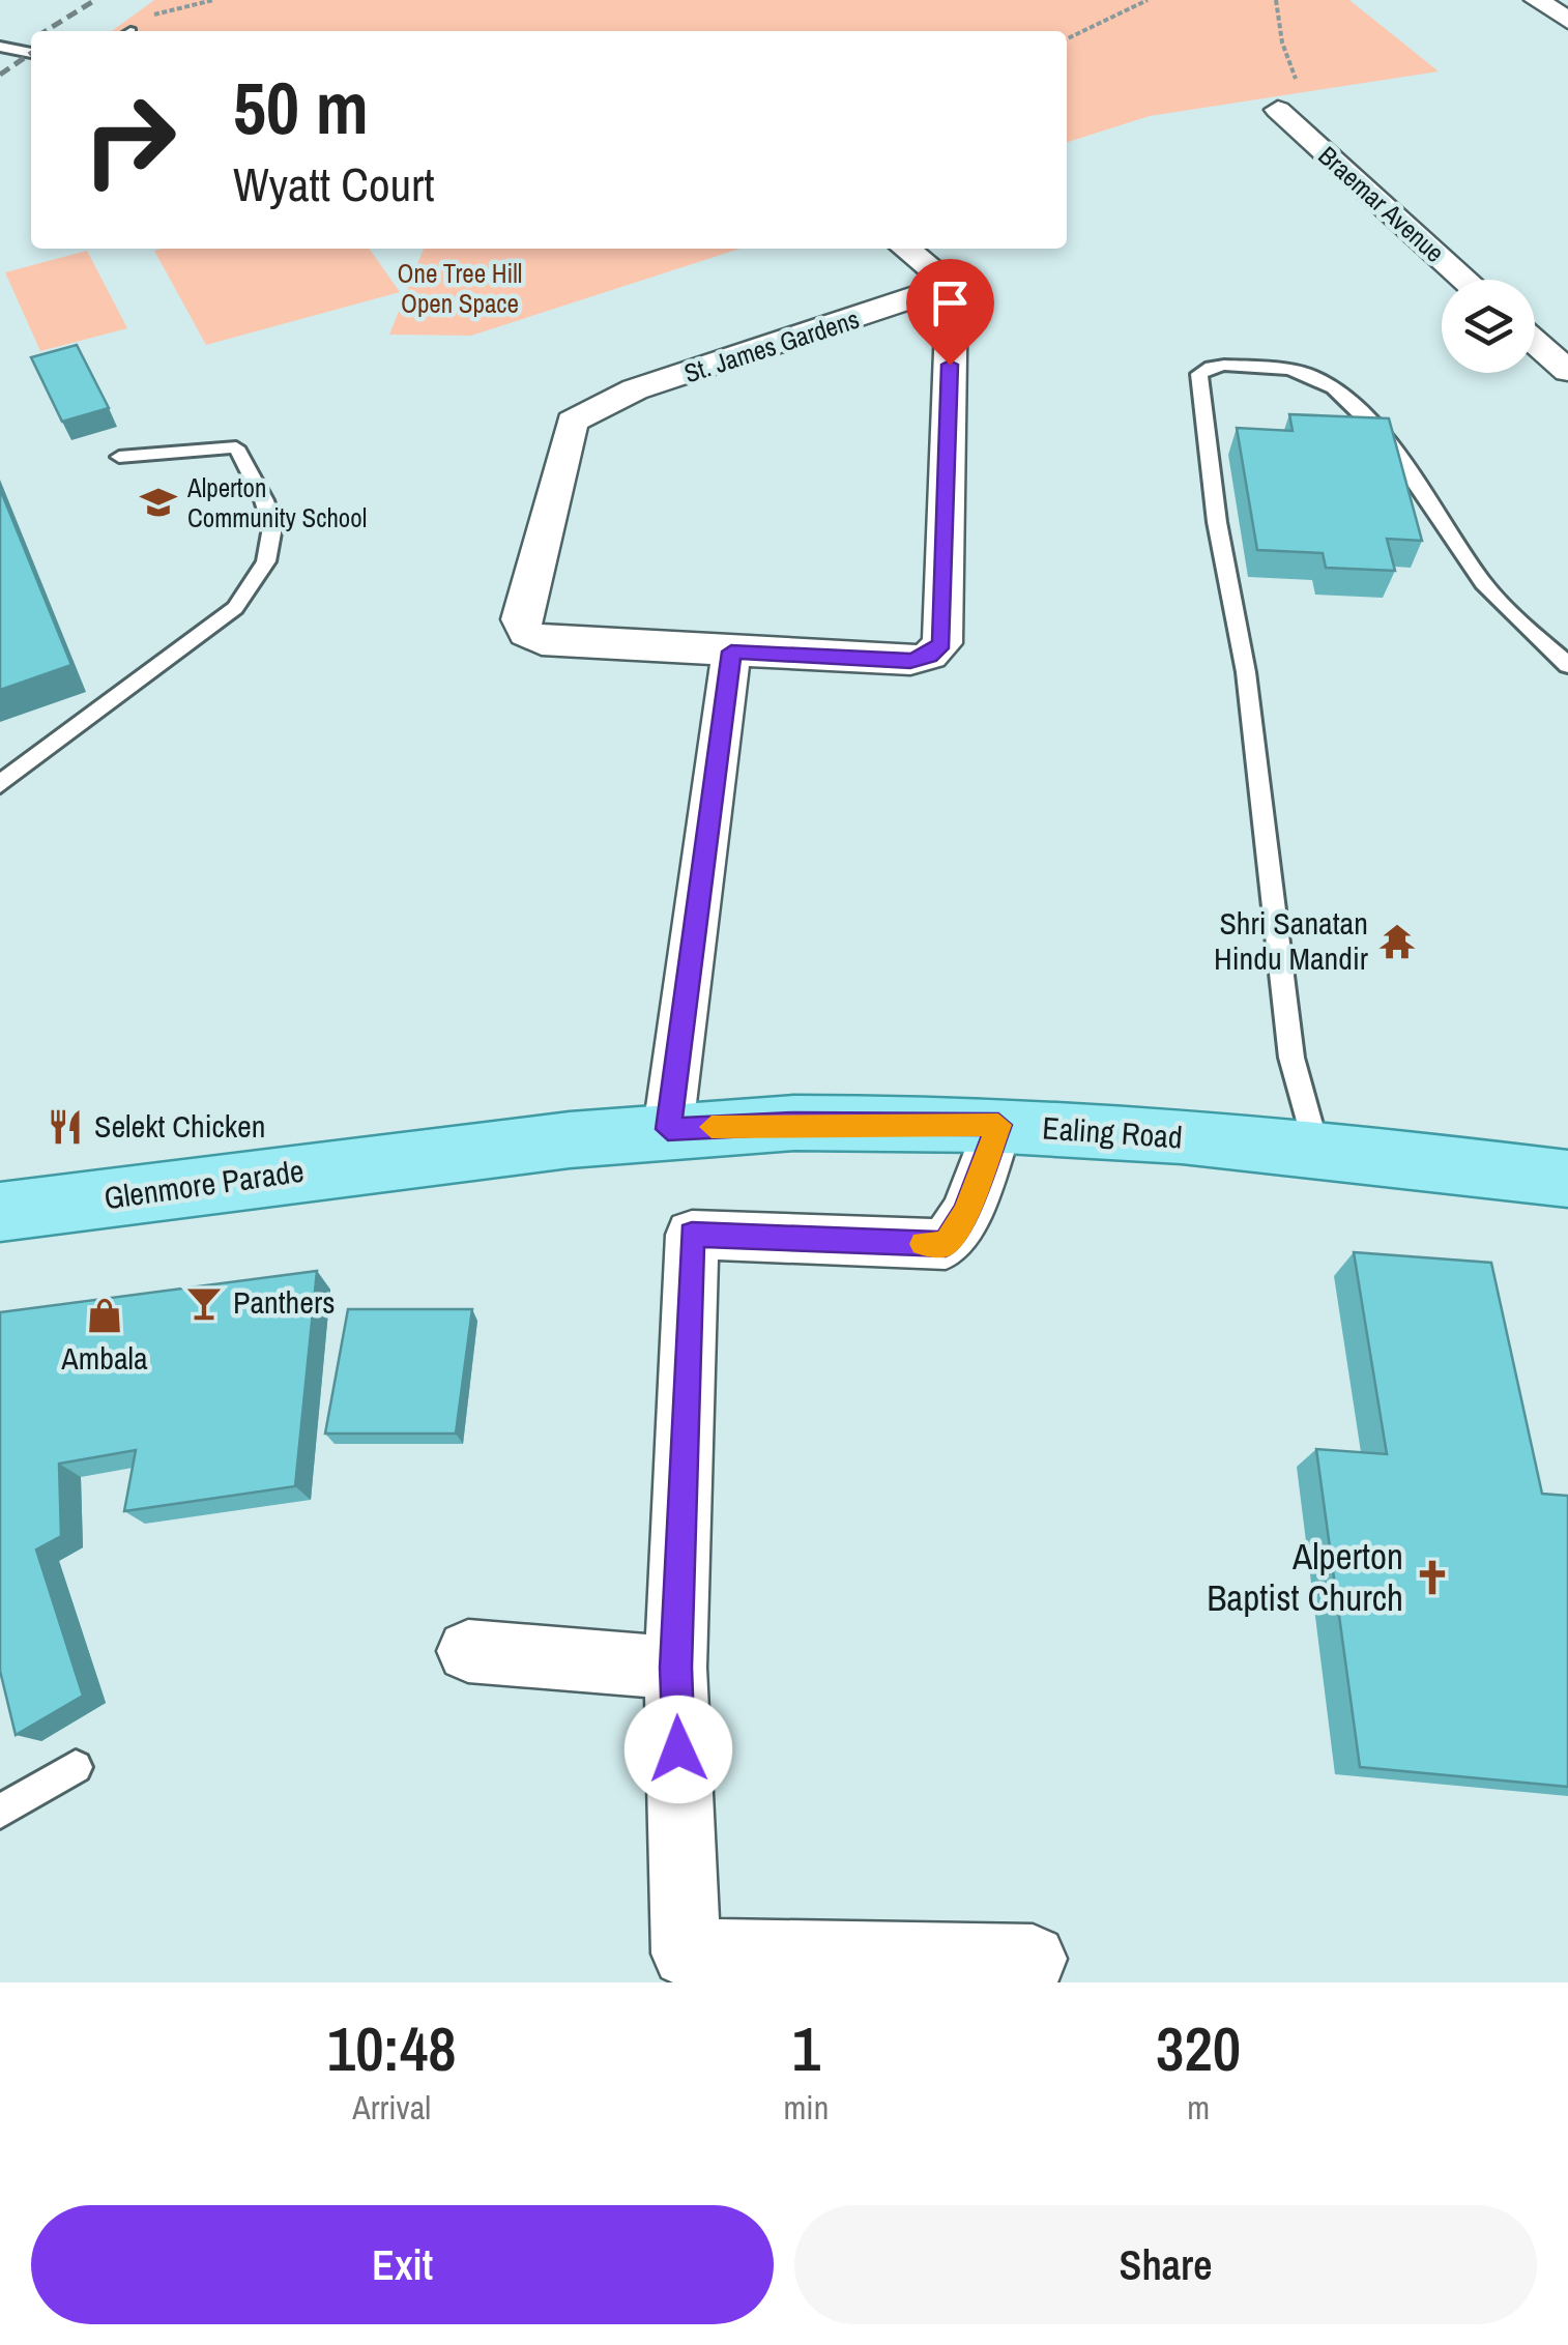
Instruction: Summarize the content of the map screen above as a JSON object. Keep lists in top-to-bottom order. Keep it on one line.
{"streets":{"main road":["Ealing Road","Glenmore Parade"],"street":["Braemar Avenue","St. James Gardens"]},"crossings":[["Ealing Road","Glenmore Parade"]],"parks":["One Tree Hill Open Space"],"places":{"school or university":["Alperton Community School"],"temple":["Shri Sanatan Hindu Mandir"],"restaurant":["Selekt Chicken"],"bar":["Panthers"],"shop":["Ambala"],"church":["Alperton Baptist Church"]},"page":{"turn":["50 m","Wyatt Court"],"eta":["10:48","Arrival","1","min","320","m"],"buttons":["Exit","Share"]}}
